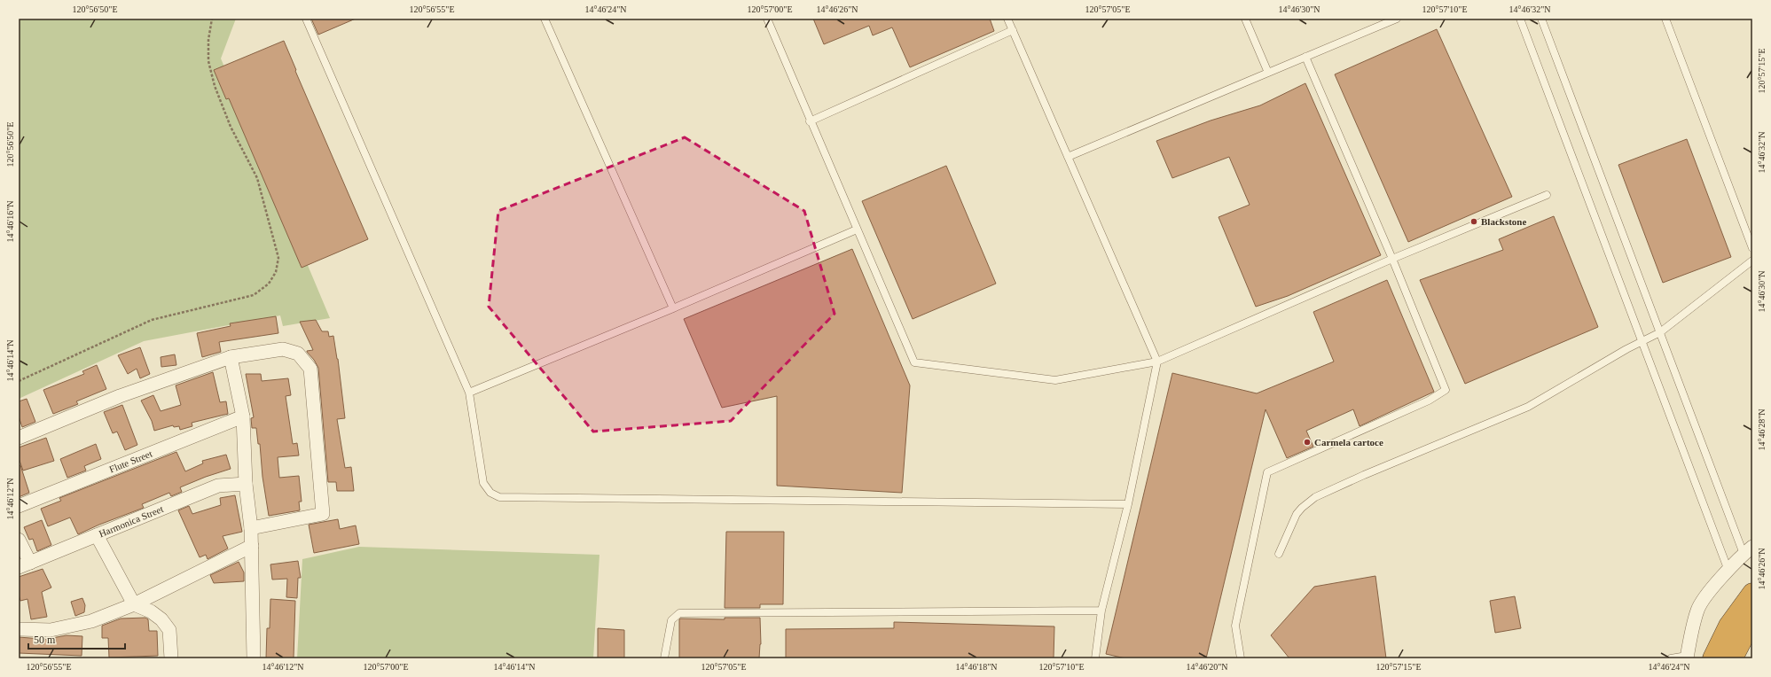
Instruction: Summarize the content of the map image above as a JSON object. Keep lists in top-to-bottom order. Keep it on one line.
{"streets":{"street":["Flute Street","Harmonica Street"]},"places":["Blackstone","Carmela cartoce"],"scale_bar":"50 m","coordinates":["120°56'50\"E","120°56'55\"E","14°46'24\"N","120°57'00\"E","14°46'26\"N","120°57'05\"E","14°46'30\"N","120°57'10\"E","14°46'32\"N","120°57'15\"E","14°46'16\"N","14°46'14\"N","14°46'28\"N","14°46'12\"N","14°46'18\"N","14°46'20\"N"]}
